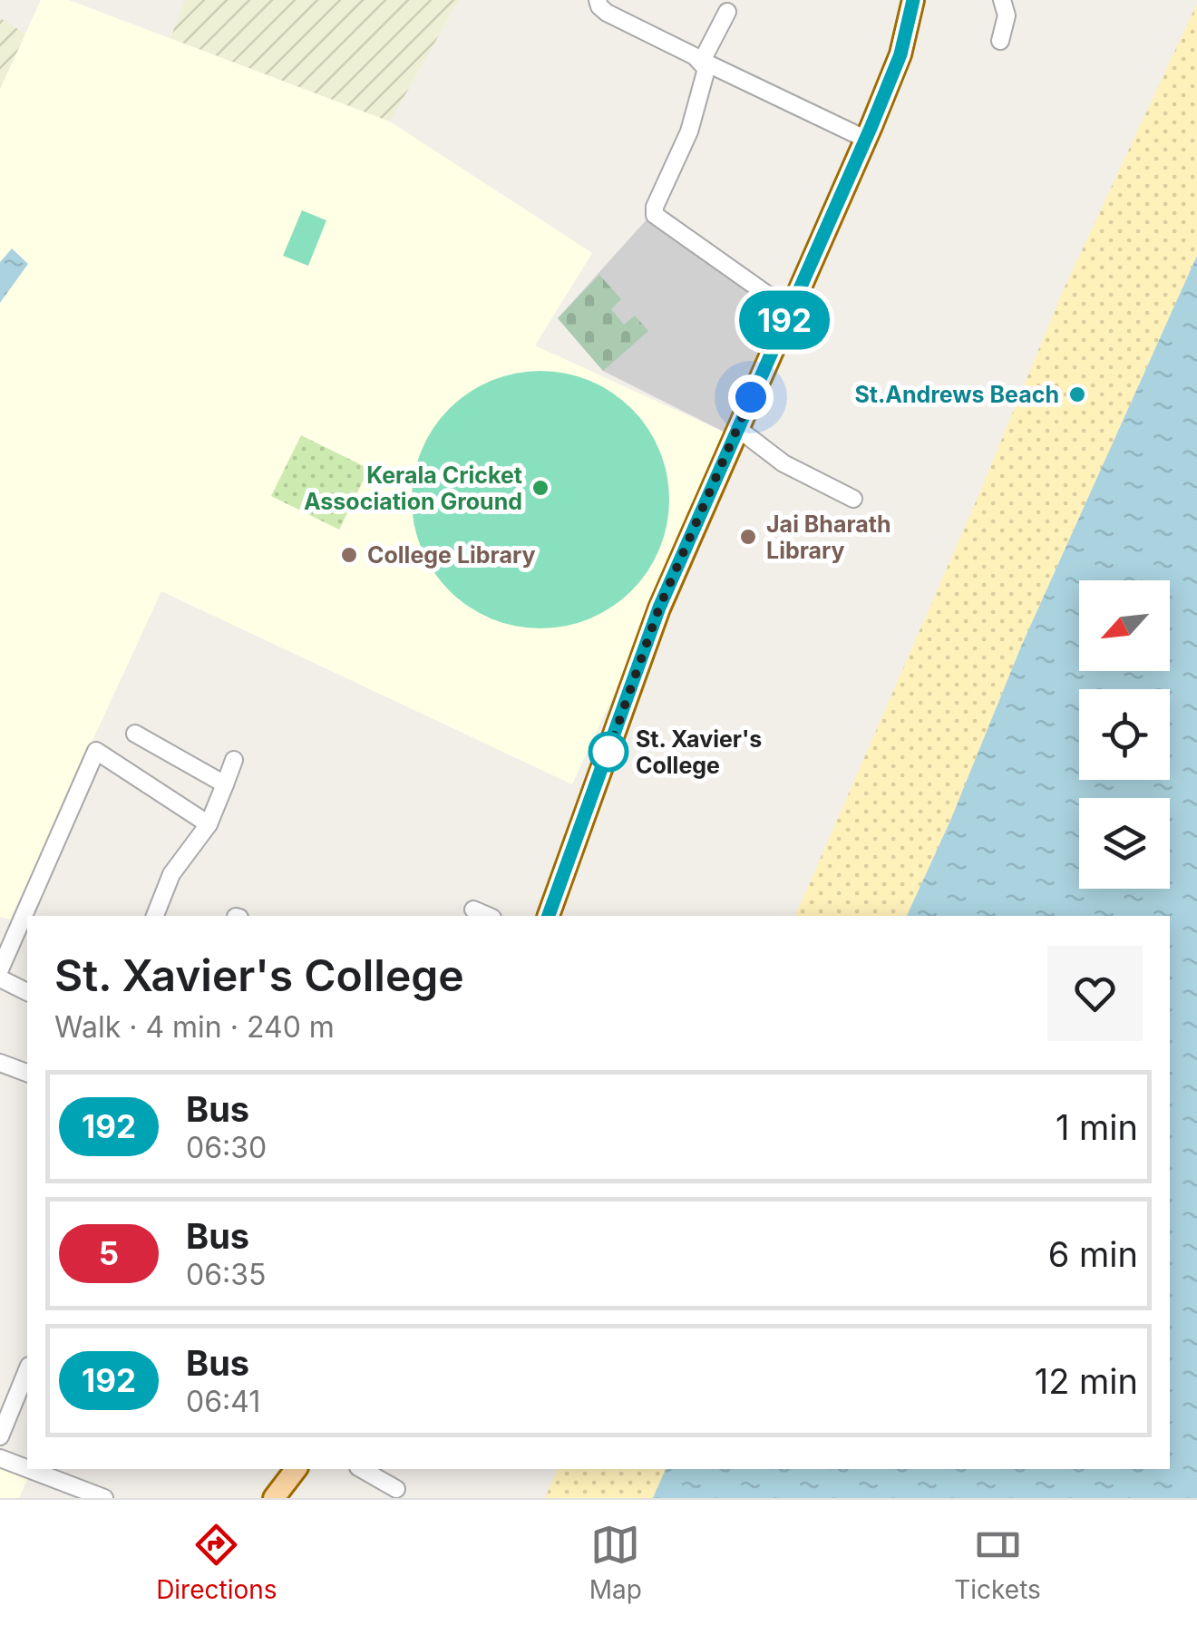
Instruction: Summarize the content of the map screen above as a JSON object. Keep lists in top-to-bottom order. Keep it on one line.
{"places":["St.Andrews Beach","Kerala Cricket Association Ground","Jai Bharath Library","College Library","St. Xavier's College"],"lines":["bus line 192"],"north":"bottom left","page":{"on_map":"192","heading":["St. Xavier's College","Walk · 4 min · 240 m"],"list":[{"mark":"192","name":"Bus","note":"06:30","value":"1 min"},{"mark":"5","name":"Bus","note":"06:35","value":"6 min"},{"mark":"192","name":"Bus","note":"06:41","value":"12 min"}],"tabs":["Directions","Map","Tickets"]}}
